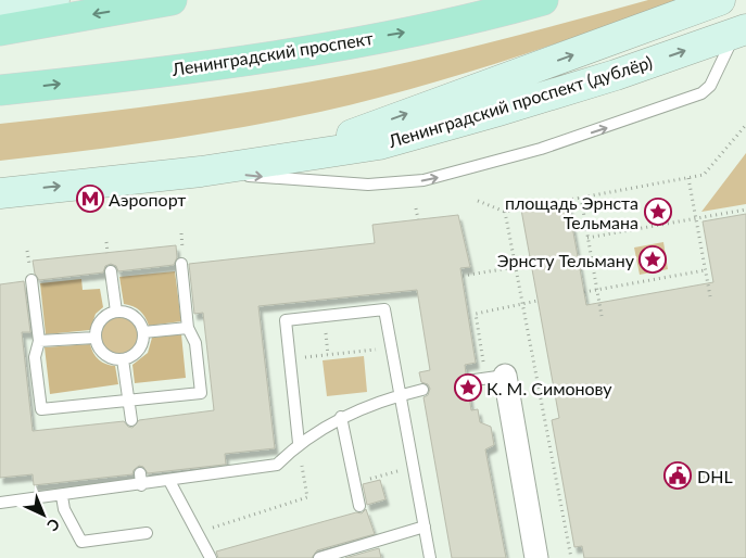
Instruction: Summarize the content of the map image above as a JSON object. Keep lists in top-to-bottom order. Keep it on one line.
{"streets":{"main road":["Ленинградский проспект","Ленинградский проспект (дублёр)"]},"places":{"metro station":["Аэропорт"],"place":["площадь Эрнста Тельмана","Эрнсту Тельману","К. М. Симонову"],"public building":["DHL"]},"north":"bottom right"}
